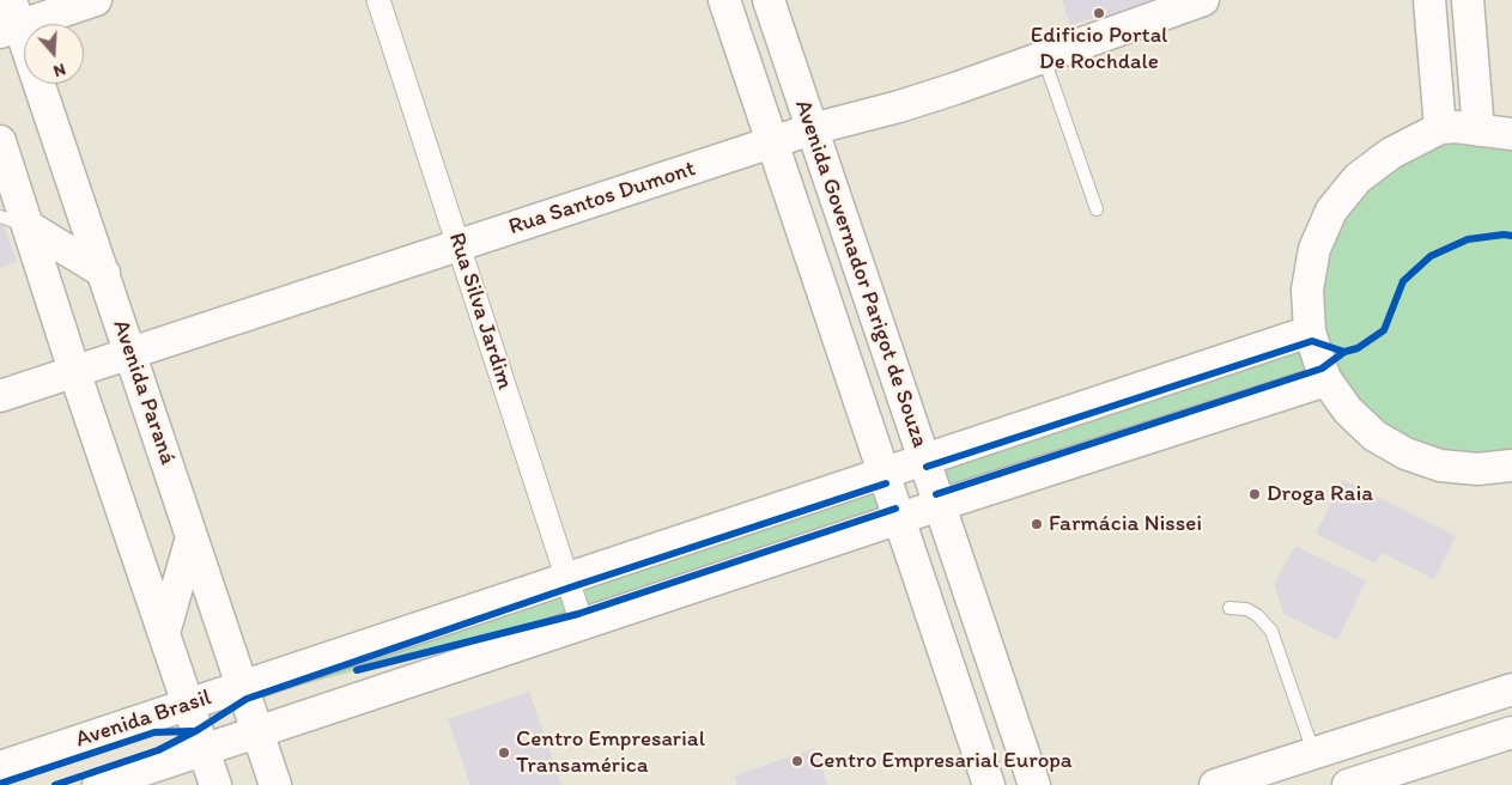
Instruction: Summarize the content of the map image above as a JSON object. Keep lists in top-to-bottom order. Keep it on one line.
{"streets":{"main road":["Rua Santos Dumont","Avenida Governador Parigot de Souza","Avenida Paraná","Avenida Brasil"],"street":["Rua Silva Jardim"]},"crossings":[["Rua Santos Dumont","Avenida Governador Parigot de Souza"],["Rua Santos Dumont","Rua Silva Jardim"],["Rua Santos Dumont","Avenida Paraná"],["Avenida Governador Parigot de Souza","Avenida Brasil"],["Rua Silva Jardim","Avenida Brasil"],["Avenida Paraná","Avenida Brasil"]],"places":["Edificio Portal De Rochdale","Droga Raia","Farmácia Nissei","Centro Empresarial Transamérica","Centro Empresarial Europa"],"north":"bottom"}
